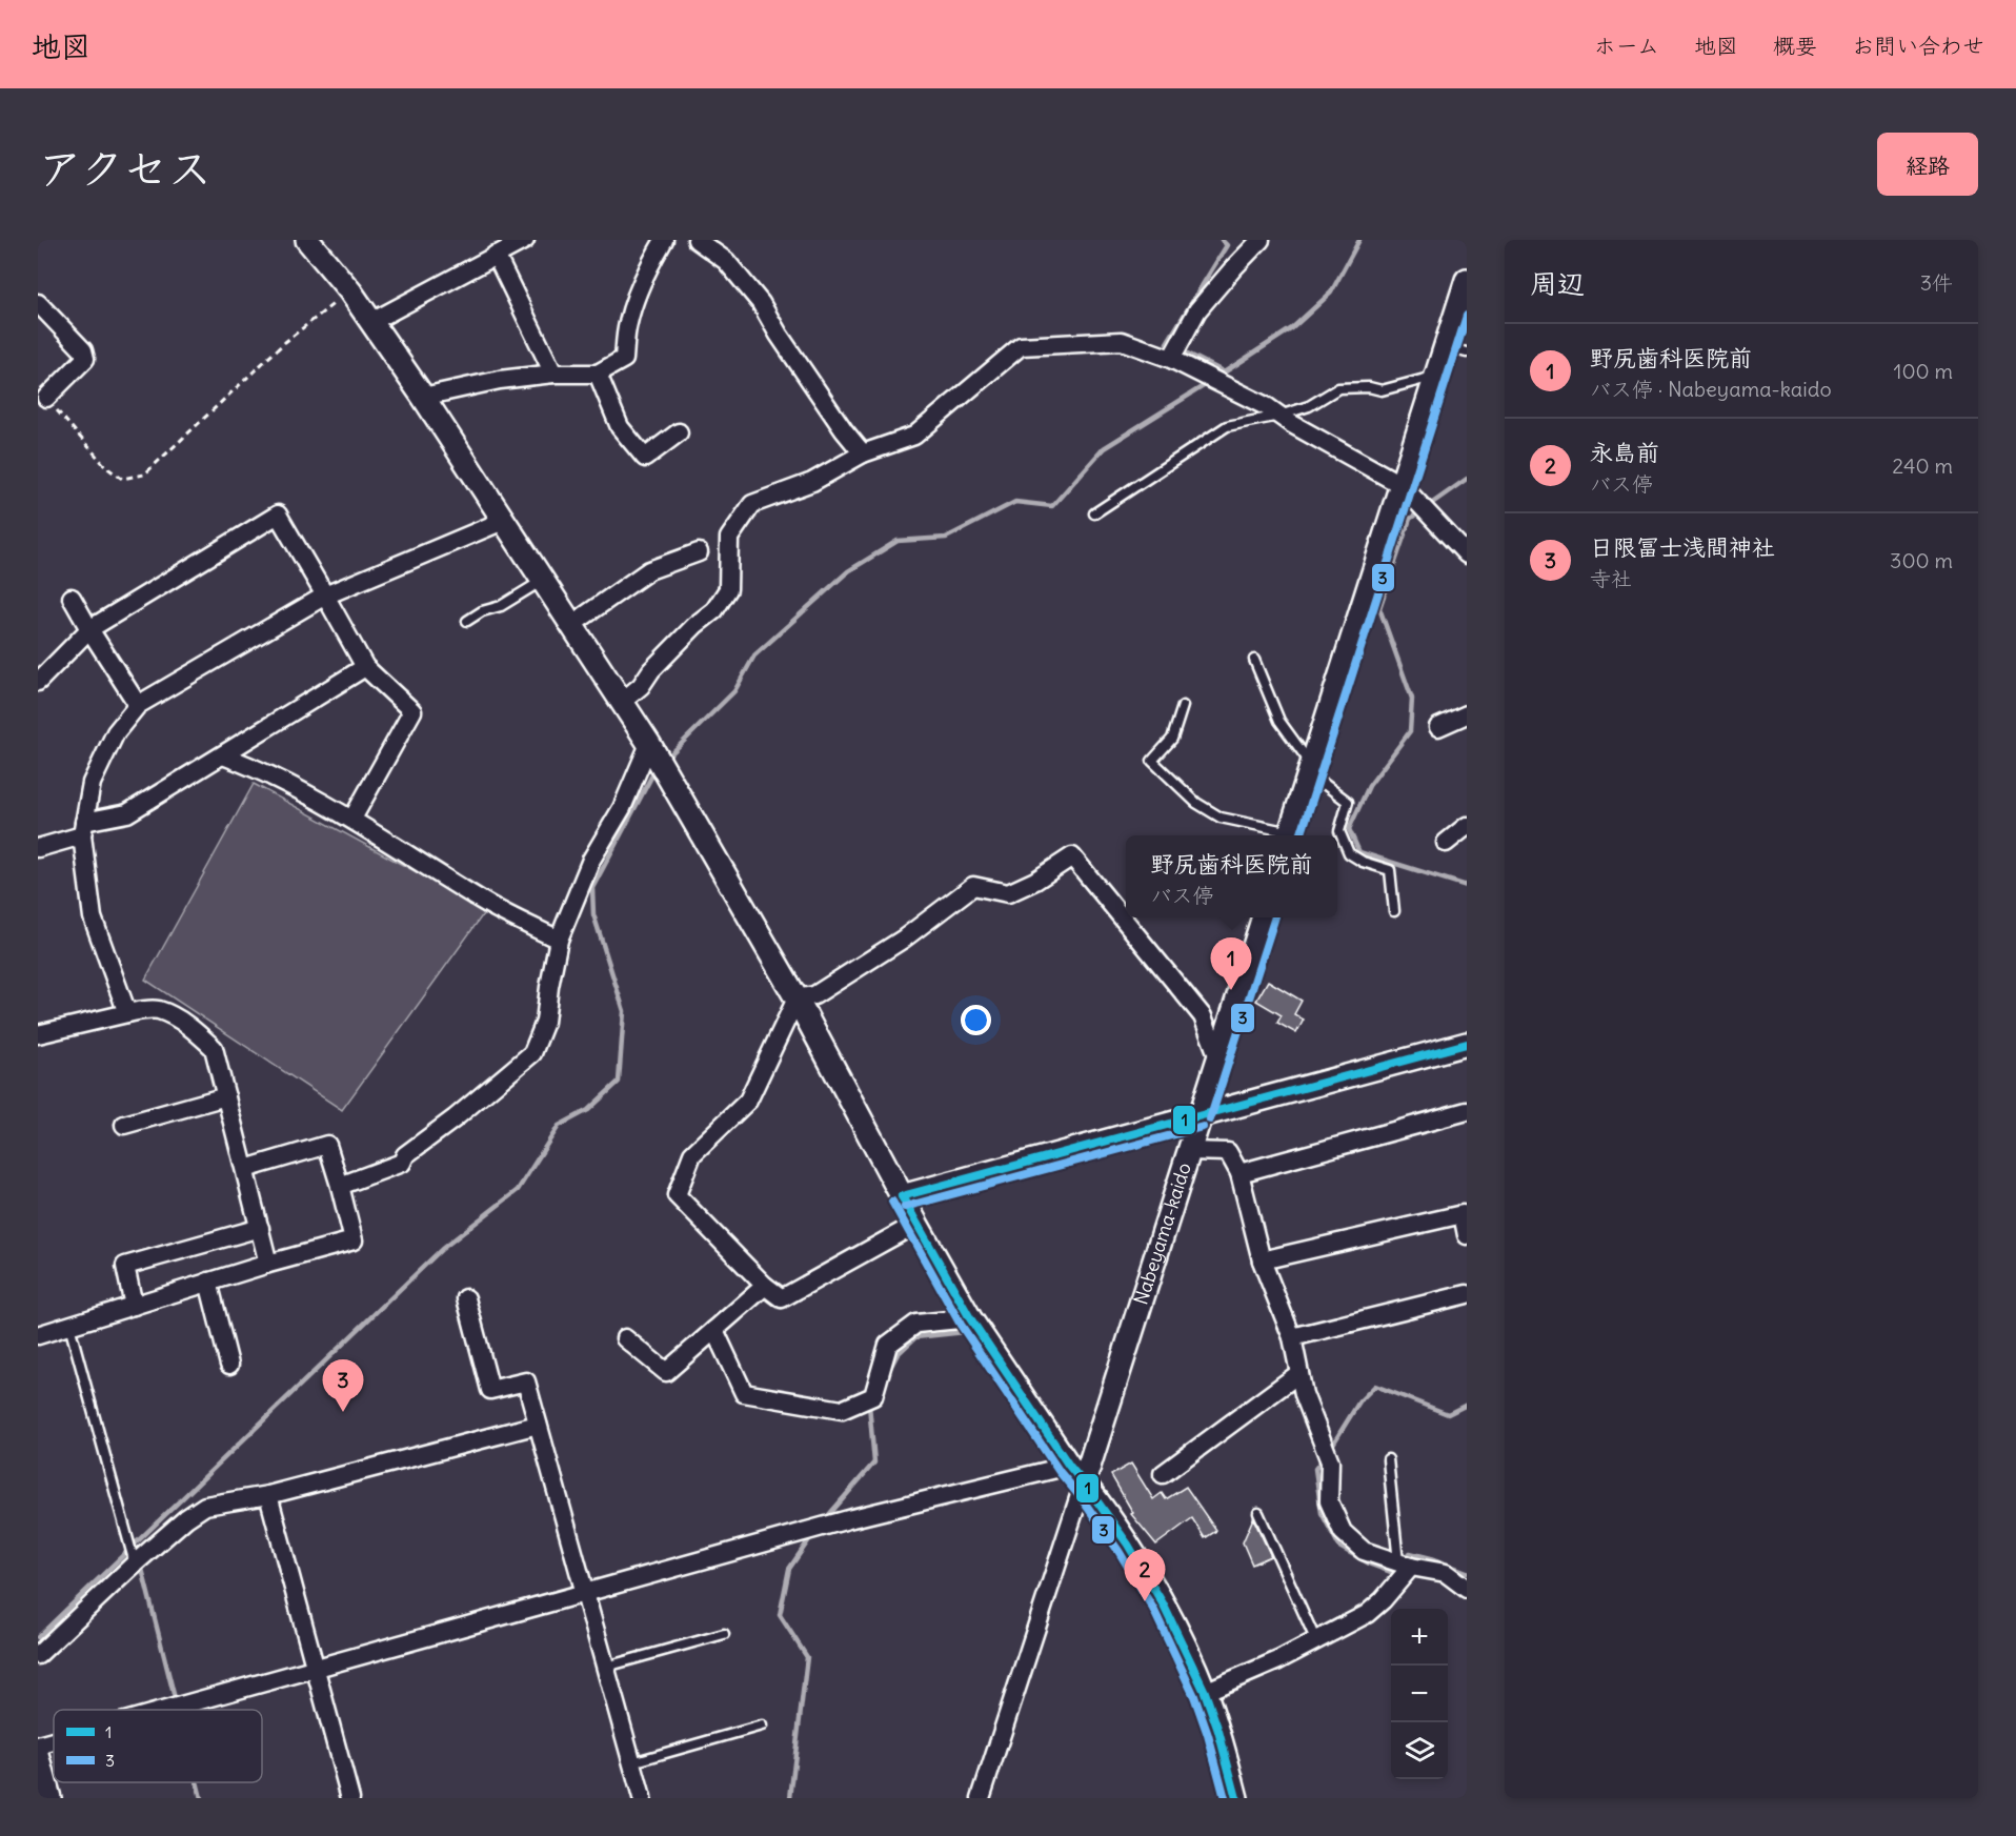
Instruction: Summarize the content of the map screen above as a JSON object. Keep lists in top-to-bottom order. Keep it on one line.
{"streets":{"street":["Nabeyama-kaido"]},"lines":["transit line 3","transit line 1"],"legend":["1","3"],"page":{"header":"地図","nav":["ホーム","地図","概要","お問い合わせ"],"title":"アクセス","buttons":"経路","heading":["周辺","3件"],"list":[{"mark":"1","name":"野尻歯科医院前","note":"バス停 · Nabeyama-kaido","value":"100 m"},{"mark":"2","name":"永島前","note":"バス停","value":"240 m"},{"mark":"3","name":"日限冨士浅間神社","note":"寺社","value":"300 m"}],"popup":["野尻歯科医院前","バス停"],"pins":["1","3","2"],"map_buttons":["+","−"]}}
